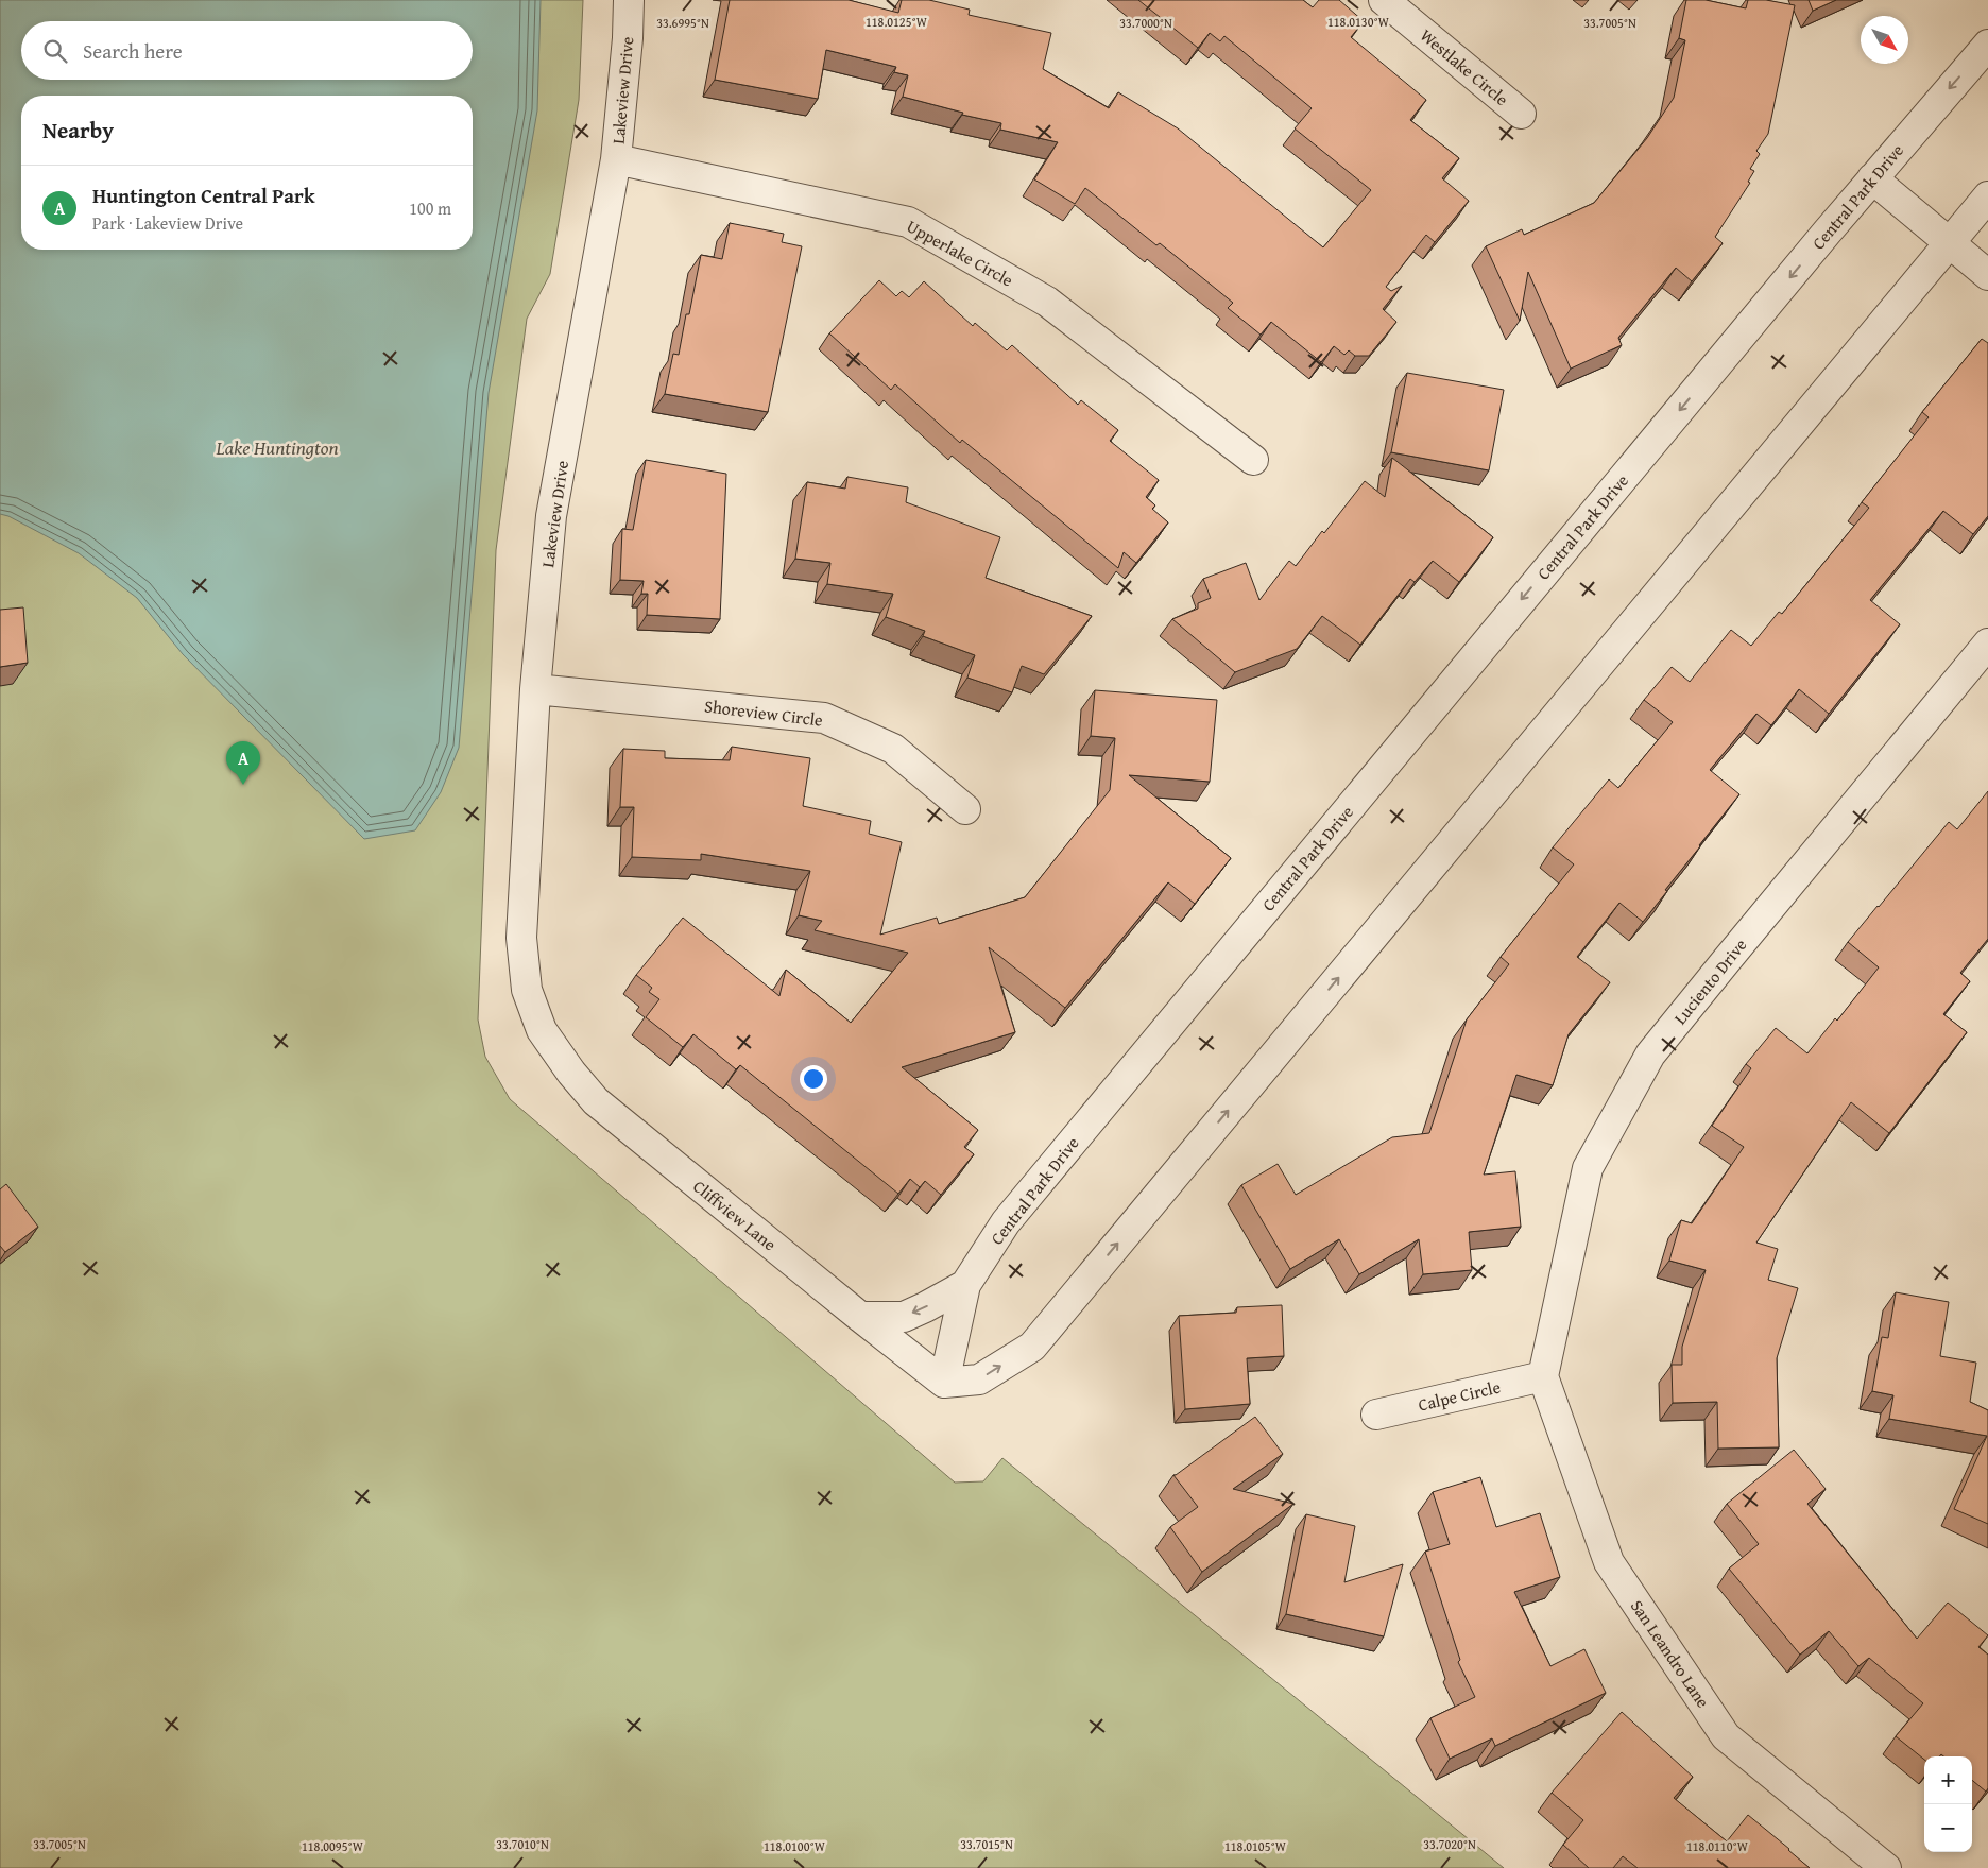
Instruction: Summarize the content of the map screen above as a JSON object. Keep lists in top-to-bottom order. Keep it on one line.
{"streets":{"street":["Westlake Circle","Lakeview Drive","Central Park Drive","Upperlake Circle","Shoreview Circle","Luciento Drive","Cliffview Lane","Calpe Circle","San Leandro Lane"]},"crossings":[["Lakeview Drive","Upperlake Circle"],["Lakeview Drive","Shoreview Circle"],["Lakeview Drive","Cliffview Lane"],["Central Park Drive","Cliffview Lane"],["Luciento Drive","Calpe Circle"],["Luciento Drive","San Leandro Lane"],["Calpe Circle","San Leandro Lane"]],"water":["Lake Huntington"],"north":"bottom right","page":{"search":"Search here","heading":"Nearby","list":[{"mark":"A","name":"Huntington Central Park","note":"Park · Lakeview Drive","value":"100 m"}],"pins":"A","map_buttons":["+","−"]},"coordinates":["118.0125°W","118.0130°W","33.6995°N","33.7000°N","33.7005°N","33.7010°N","33.7015°N","33.7020°N","118.0095°W","118.0100°W","118.0105°W","118.0110°W"]}
